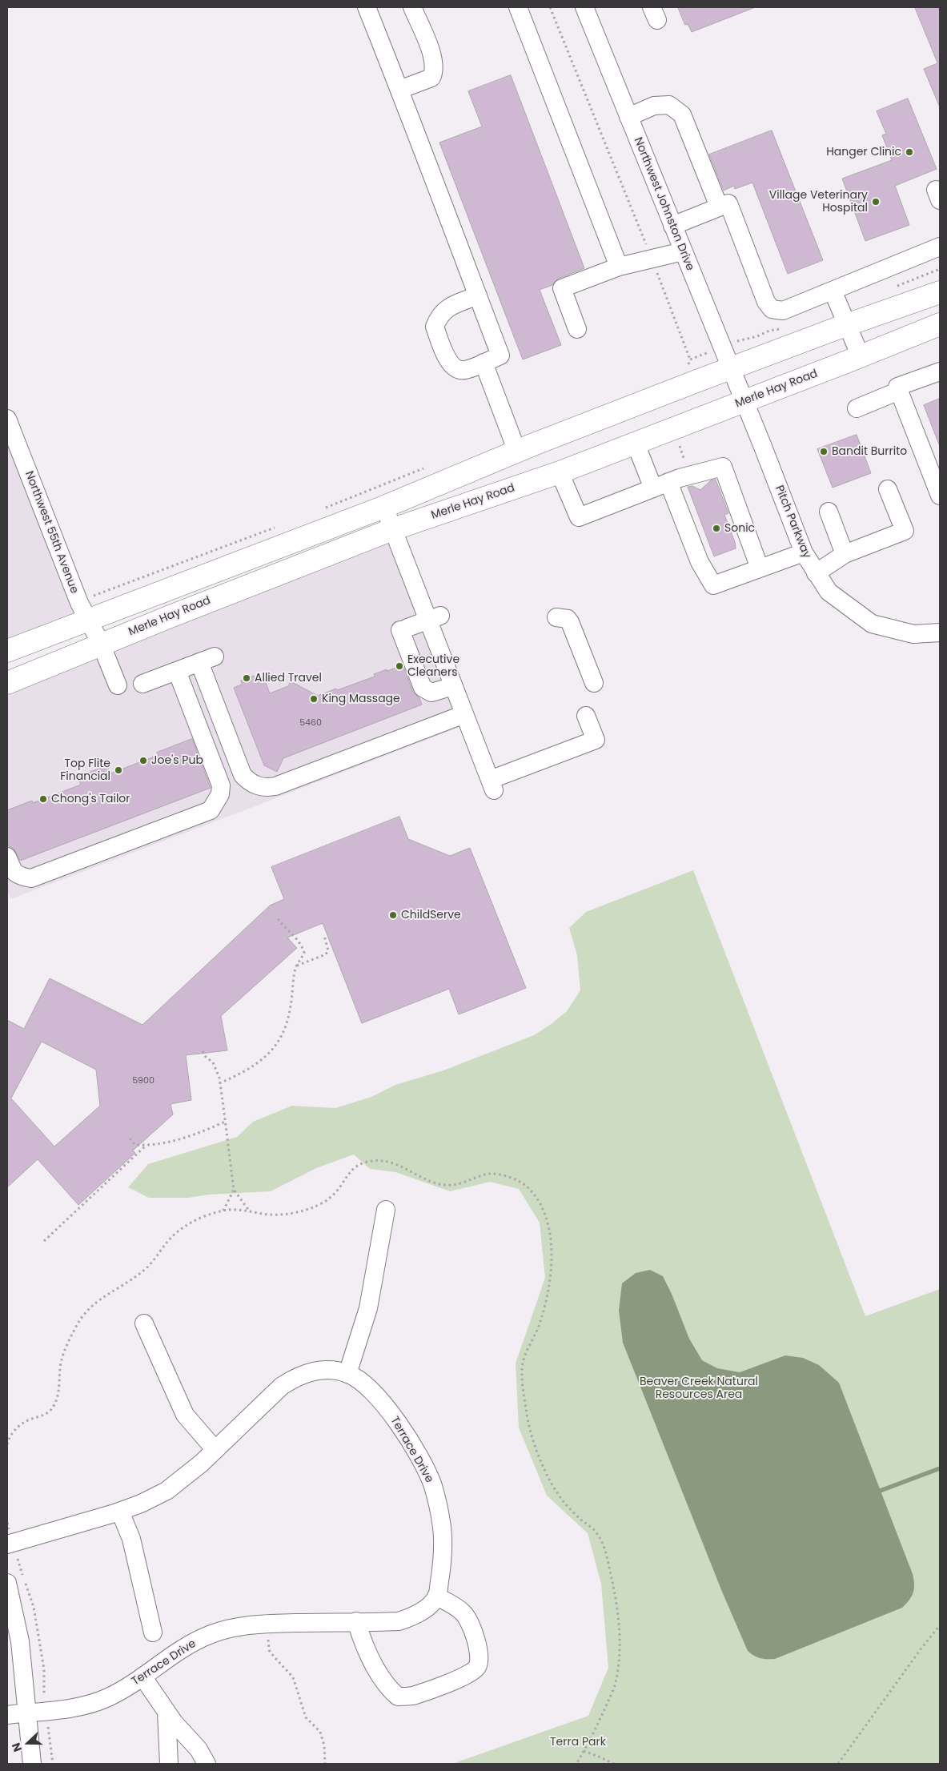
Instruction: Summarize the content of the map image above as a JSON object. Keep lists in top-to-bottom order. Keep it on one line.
{"streets":{"main road":["Merle Hay Road"],"street":["Northwest Johnston Drive","Pitch Parkway","Northwest 55th Avenue","Terrace Drive"]},"crossings":[["Northwest Johnston Drive","Merle Hay Road"],["Northwest Johnston Drive","Pitch Parkway"],["Merle Hay Road","Pitch Parkway"],["Merle Hay Road","Northwest 55th Avenue"]],"parks":["Beaver Creek Natural Resources Area","Terra Park"],"places":["Hanger Clinic","Village Veterinary Hospital","Bandit Burrito","Sonic","Executive Cleaners","Allied Travel","King Massage","Joe's Pub","Top Flite Financial","Chong's Tailor","ChildServe"],"house_numbers":["5460","5900"],"north":"left"}
